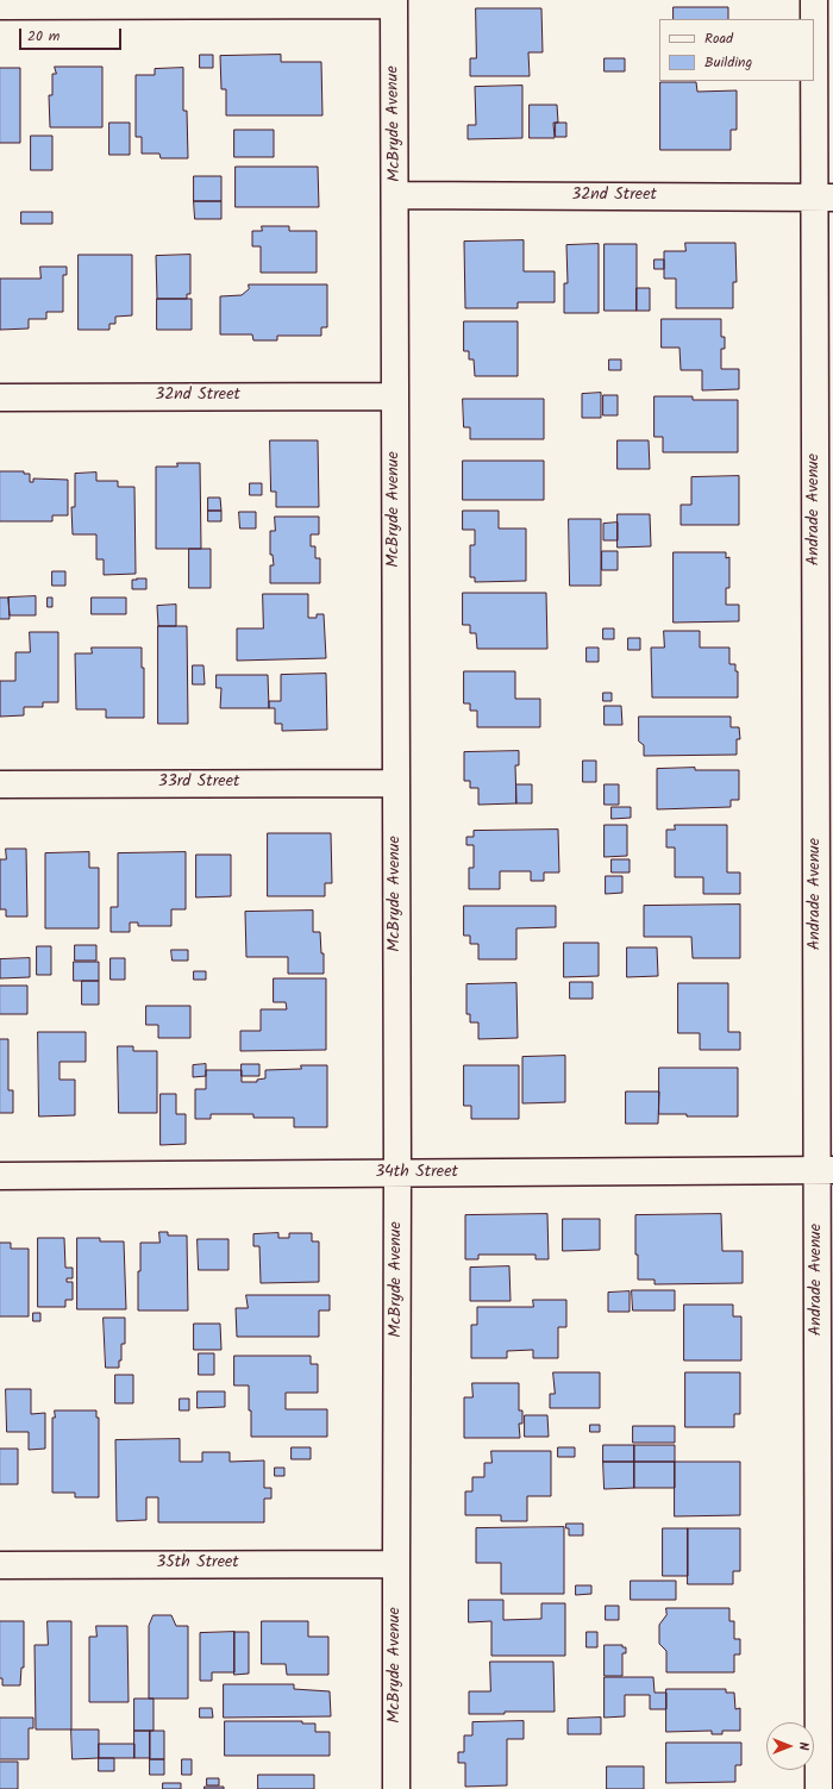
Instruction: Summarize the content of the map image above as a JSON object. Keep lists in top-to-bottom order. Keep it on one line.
{"streets":{"street":["McBryde Avenue","32nd Street","Andrade Avenue","33rd Street","34th Street","35th Street"]},"crossings":[["McBryde Avenue","32nd Street"],["McBryde Avenue","33rd Street"],["McBryde Avenue","34th Street"],["McBryde Avenue","35th Street"],["32nd Street","Andrade Avenue"],["Andrade Avenue","34th Street"]],"legend":["Road","Building"],"scale_bar":"20 m","north":"right"}
